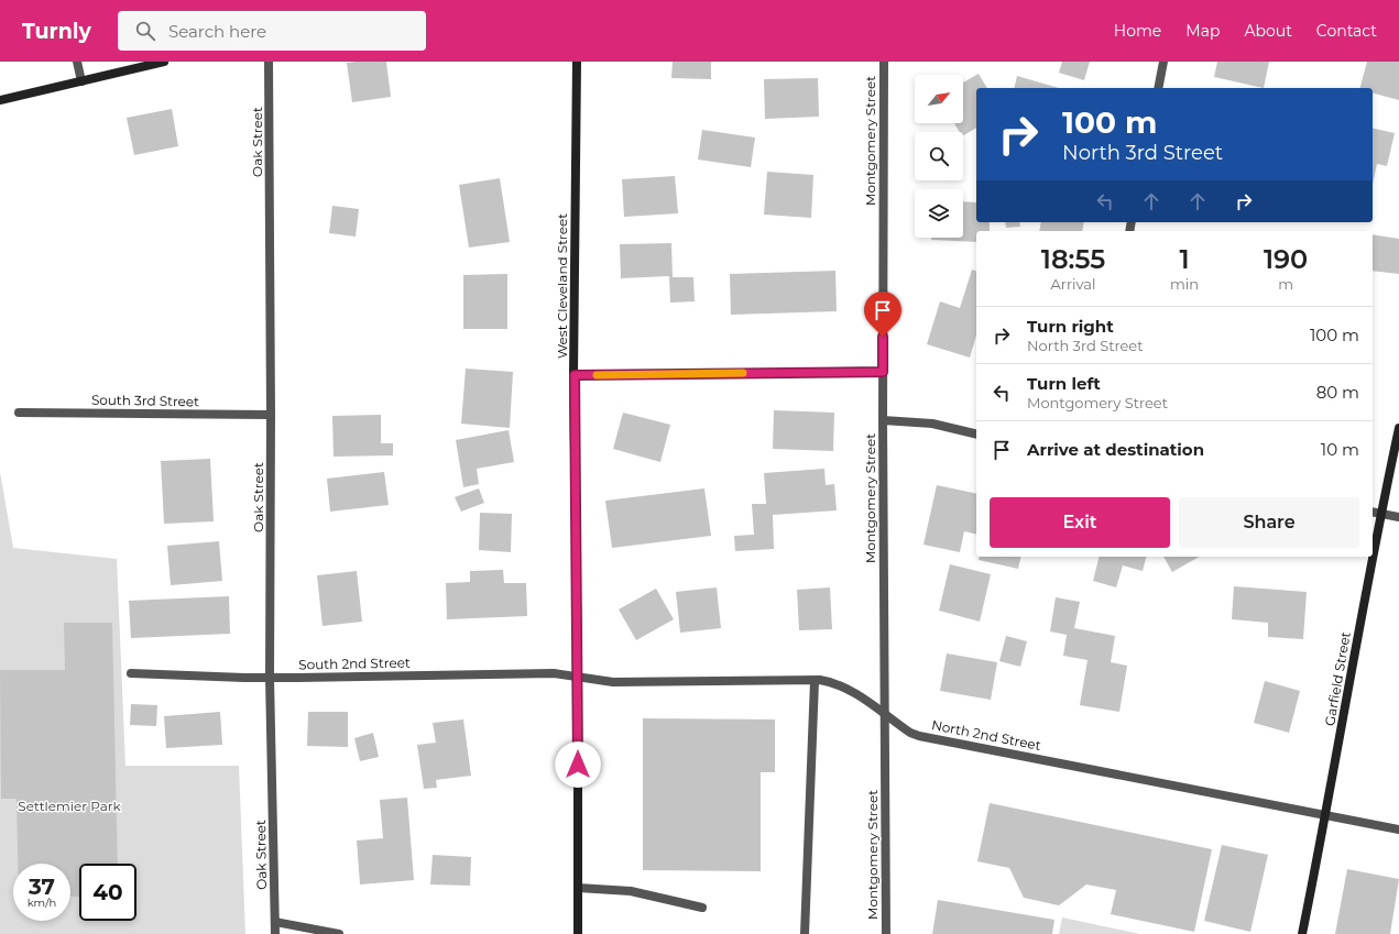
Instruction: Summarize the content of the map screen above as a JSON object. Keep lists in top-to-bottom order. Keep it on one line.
{"streets":{"street":["Montgomery Street","Oak Street","West Cleveland Street","South 3rd Street","South 2nd Street","Garfield Street","North 2nd Street"]},"crossings":[["Montgomery Street","North 2nd Street"],["Oak Street","South 3rd Street"],["Oak Street","South 2nd Street"],["West Cleveland Street","South 2nd Street"],["West Cleveland Street","North 2nd Street"],["South 2nd Street","North 2nd Street"],["Garfield Street","North 2nd Street"]],"parks":["Settlemier Park"],"north":"top right","page":{"header":"Turnly","search":"Search here","nav":["Home","Map","About","Contact"],"turn":["100 m","North 3rd Street"],"eta":["18:55","Arrival","1","min","190","m"],"list":[{"name":"Turn right","note":"North 3rd Street","value":"100 m"},{"name":"Turn left","note":"Montgomery Street","value":"80 m"},{"name":"Arrive at destination","value":"10 m"}],"buttons":["Exit","Share"],"speed":"37 km/h","limit":"40"}}
